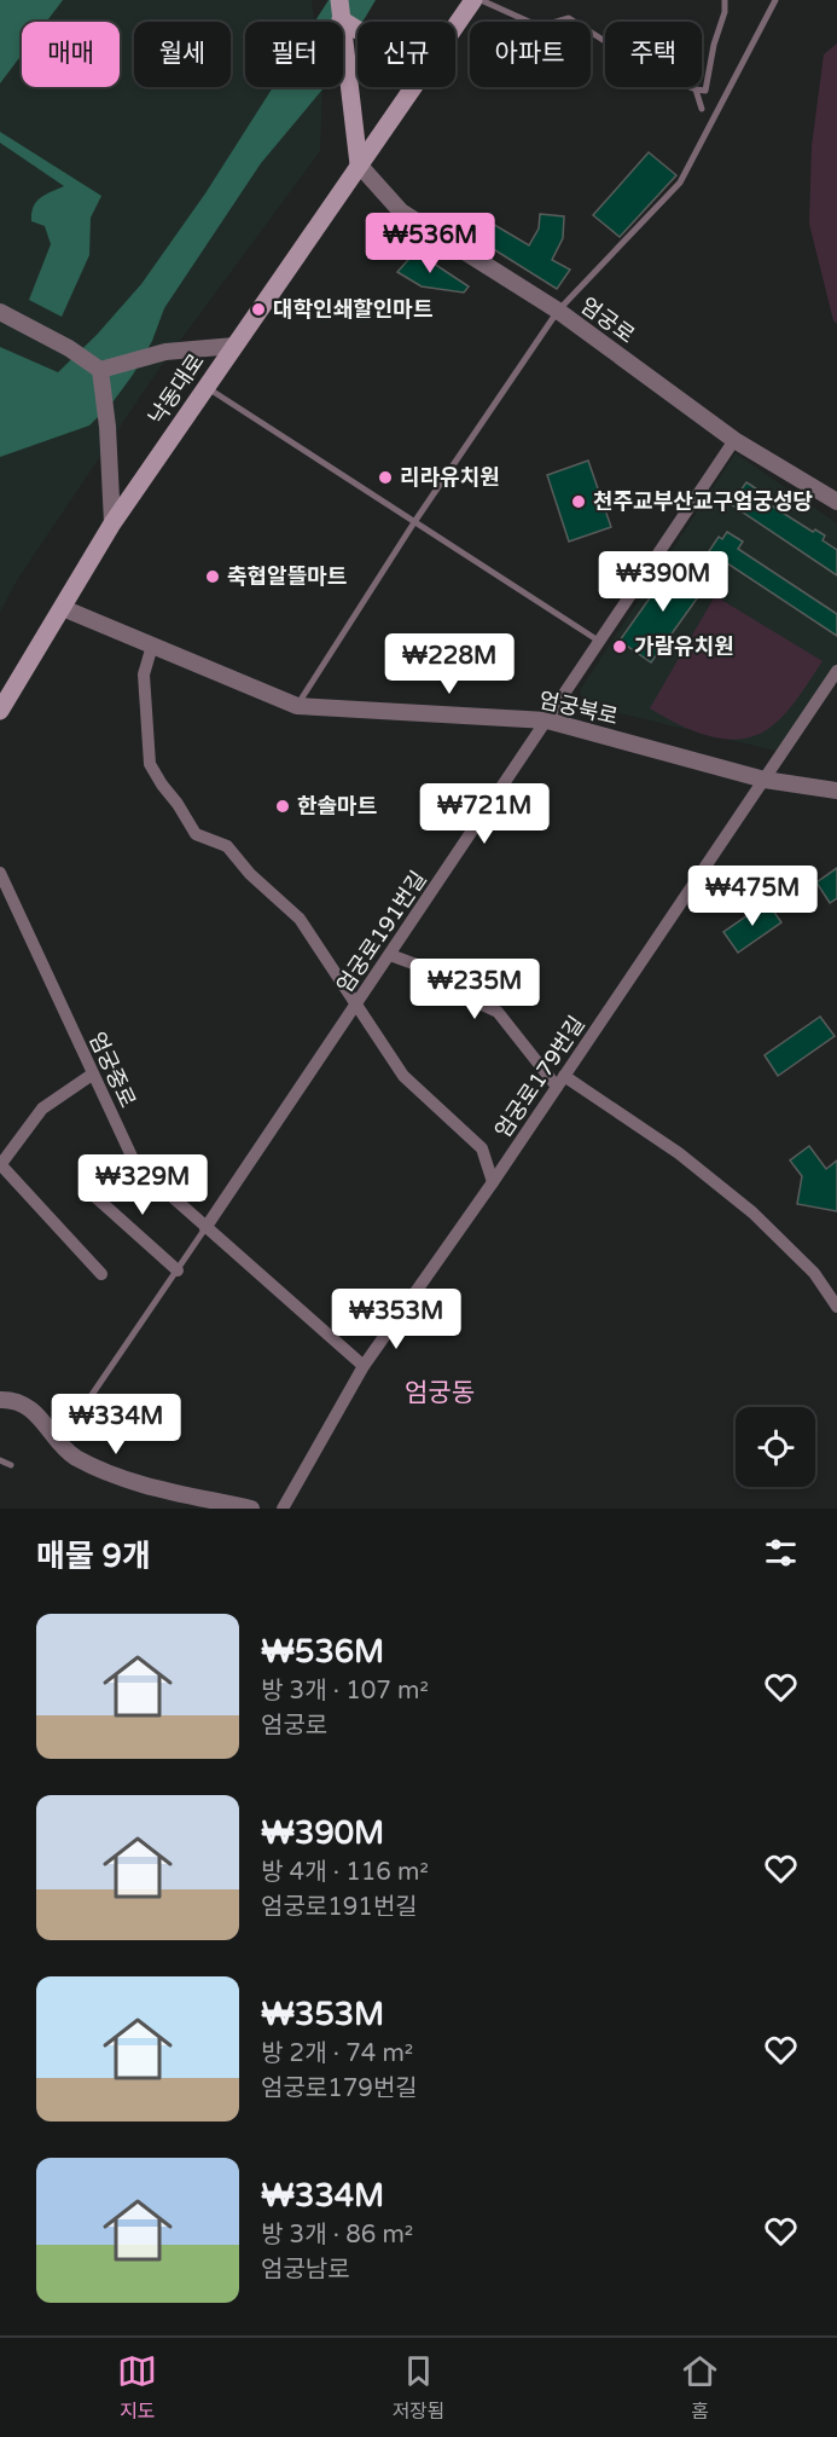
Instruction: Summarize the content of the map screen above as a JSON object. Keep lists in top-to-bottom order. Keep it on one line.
{"streets":{"main road":["낙동대로"],"street":["엄궁로","엄궁북로","엄궁로191번길","엄궁중로","엄궁로179번길"]},"crossings":[["엄궁로","낙동대로"],["엄궁로","엄궁로191번길"],["낙동대로","엄궁북로"],["엄궁북로","엄궁로191번길"],["엄궁북로","엄궁로179번길"],["엄궁로191번길","엄궁중로"],["엄궁중로","엄궁로179번길"]],"districts":["엄궁동"],"places":["대학인쇄할인마트","리라유치원","천주교부산교구엄궁성당","축협알뜰마트","가람유치원","한솔마트"],"page":{"chip":["매매","월세","필터","신규","아파트","주택"],"price":["₩536M","₩390M","₩228M","₩721M","₩475M","₩235M","₩329M","₩353M","₩334M"],"heading":"매물 9개","list":[{"name":"₩536M","note":"방 3개 · 107 m² · 엄궁로"},{"name":"₩390M","note":"방 4개 · 116 m² · 엄궁로191번길"},{"name":"₩353M","note":"방 2개 · 74 m² · 엄궁로179번길"},{"name":"₩334M","note":"방 3개 · 86 m² · 엄궁남로"}],"tabs":["지도","저장됨","홈"]}}
